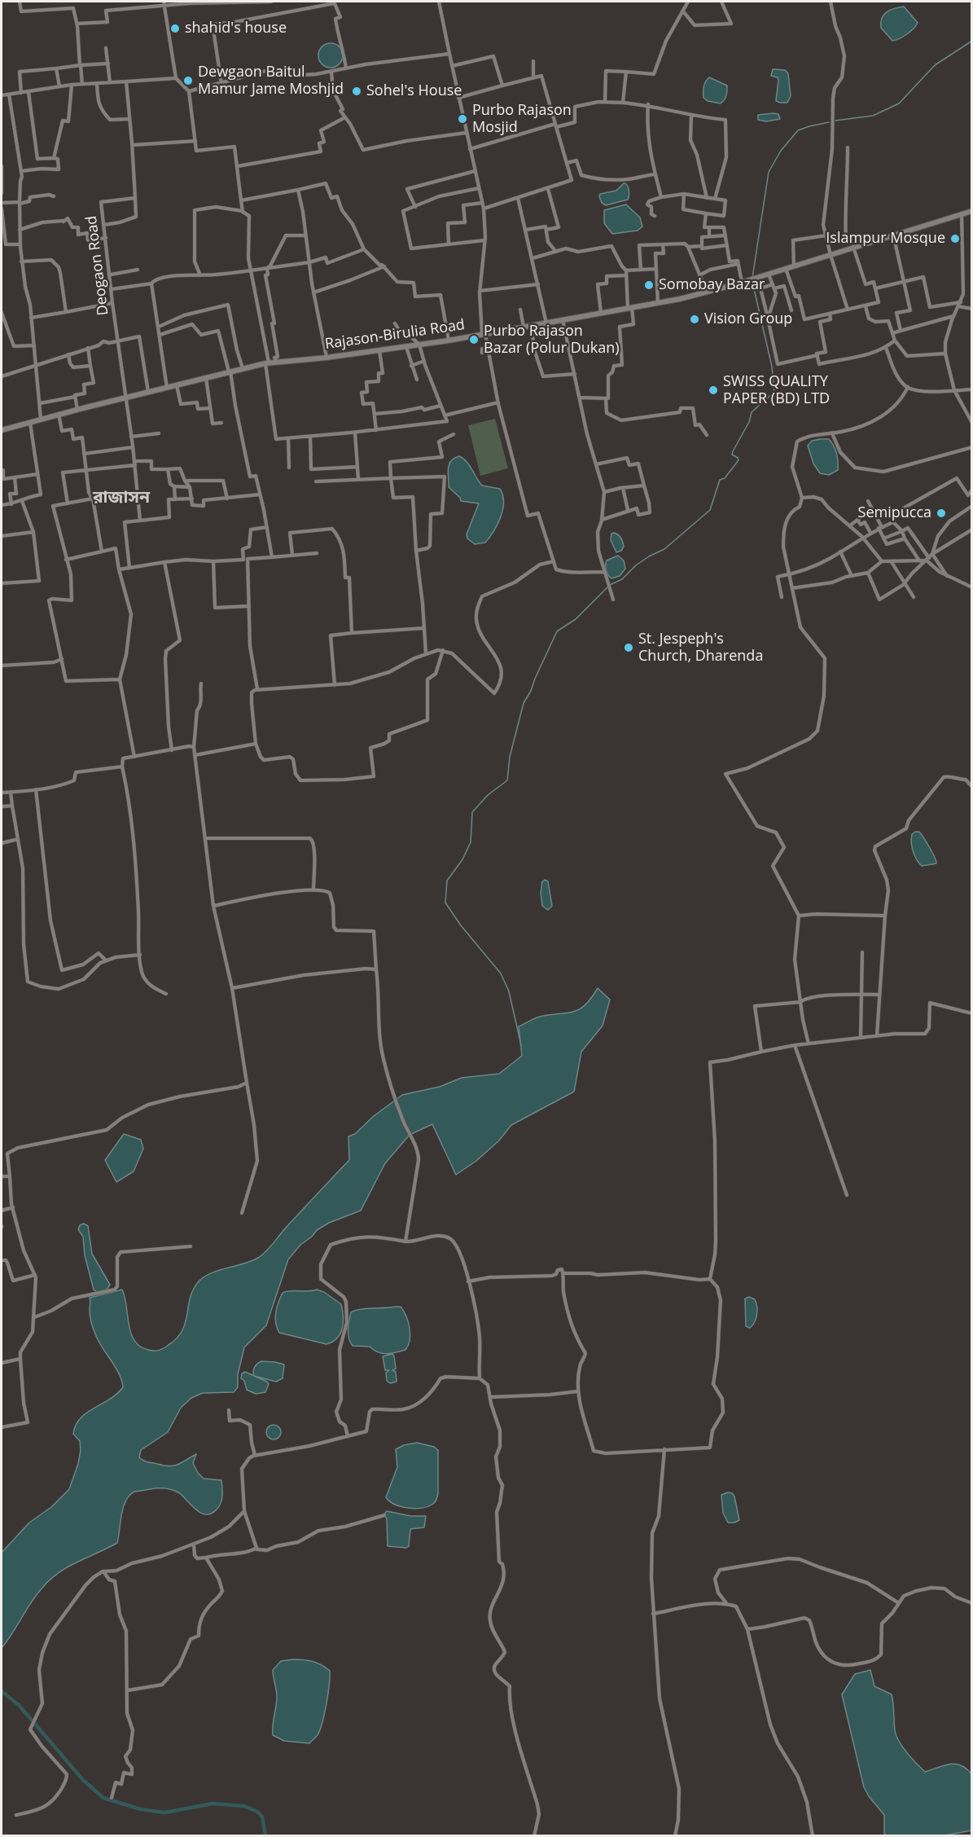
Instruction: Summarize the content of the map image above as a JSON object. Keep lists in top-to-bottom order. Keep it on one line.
{"streets":{"street":["Deogaon Road","Rajason-Birulia Road"]},"crossings":[["Deogaon Road","Rajason-Birulia Road"]],"districts":["রাজাসন"],"places":["shahid's house","Dewgaon Baitul Mamur Jame Moshjid","Sohel's House","Purbo Rajason Mosjid","Islampur Mosque","Somobay Bazar","Vision Group","Purbo Rajason Bazar (Polur Dukan)","SWISS QUALITY PAPER (BD) LTD","Semipucca","St. Jespeph's Church, Dharenda"]}
